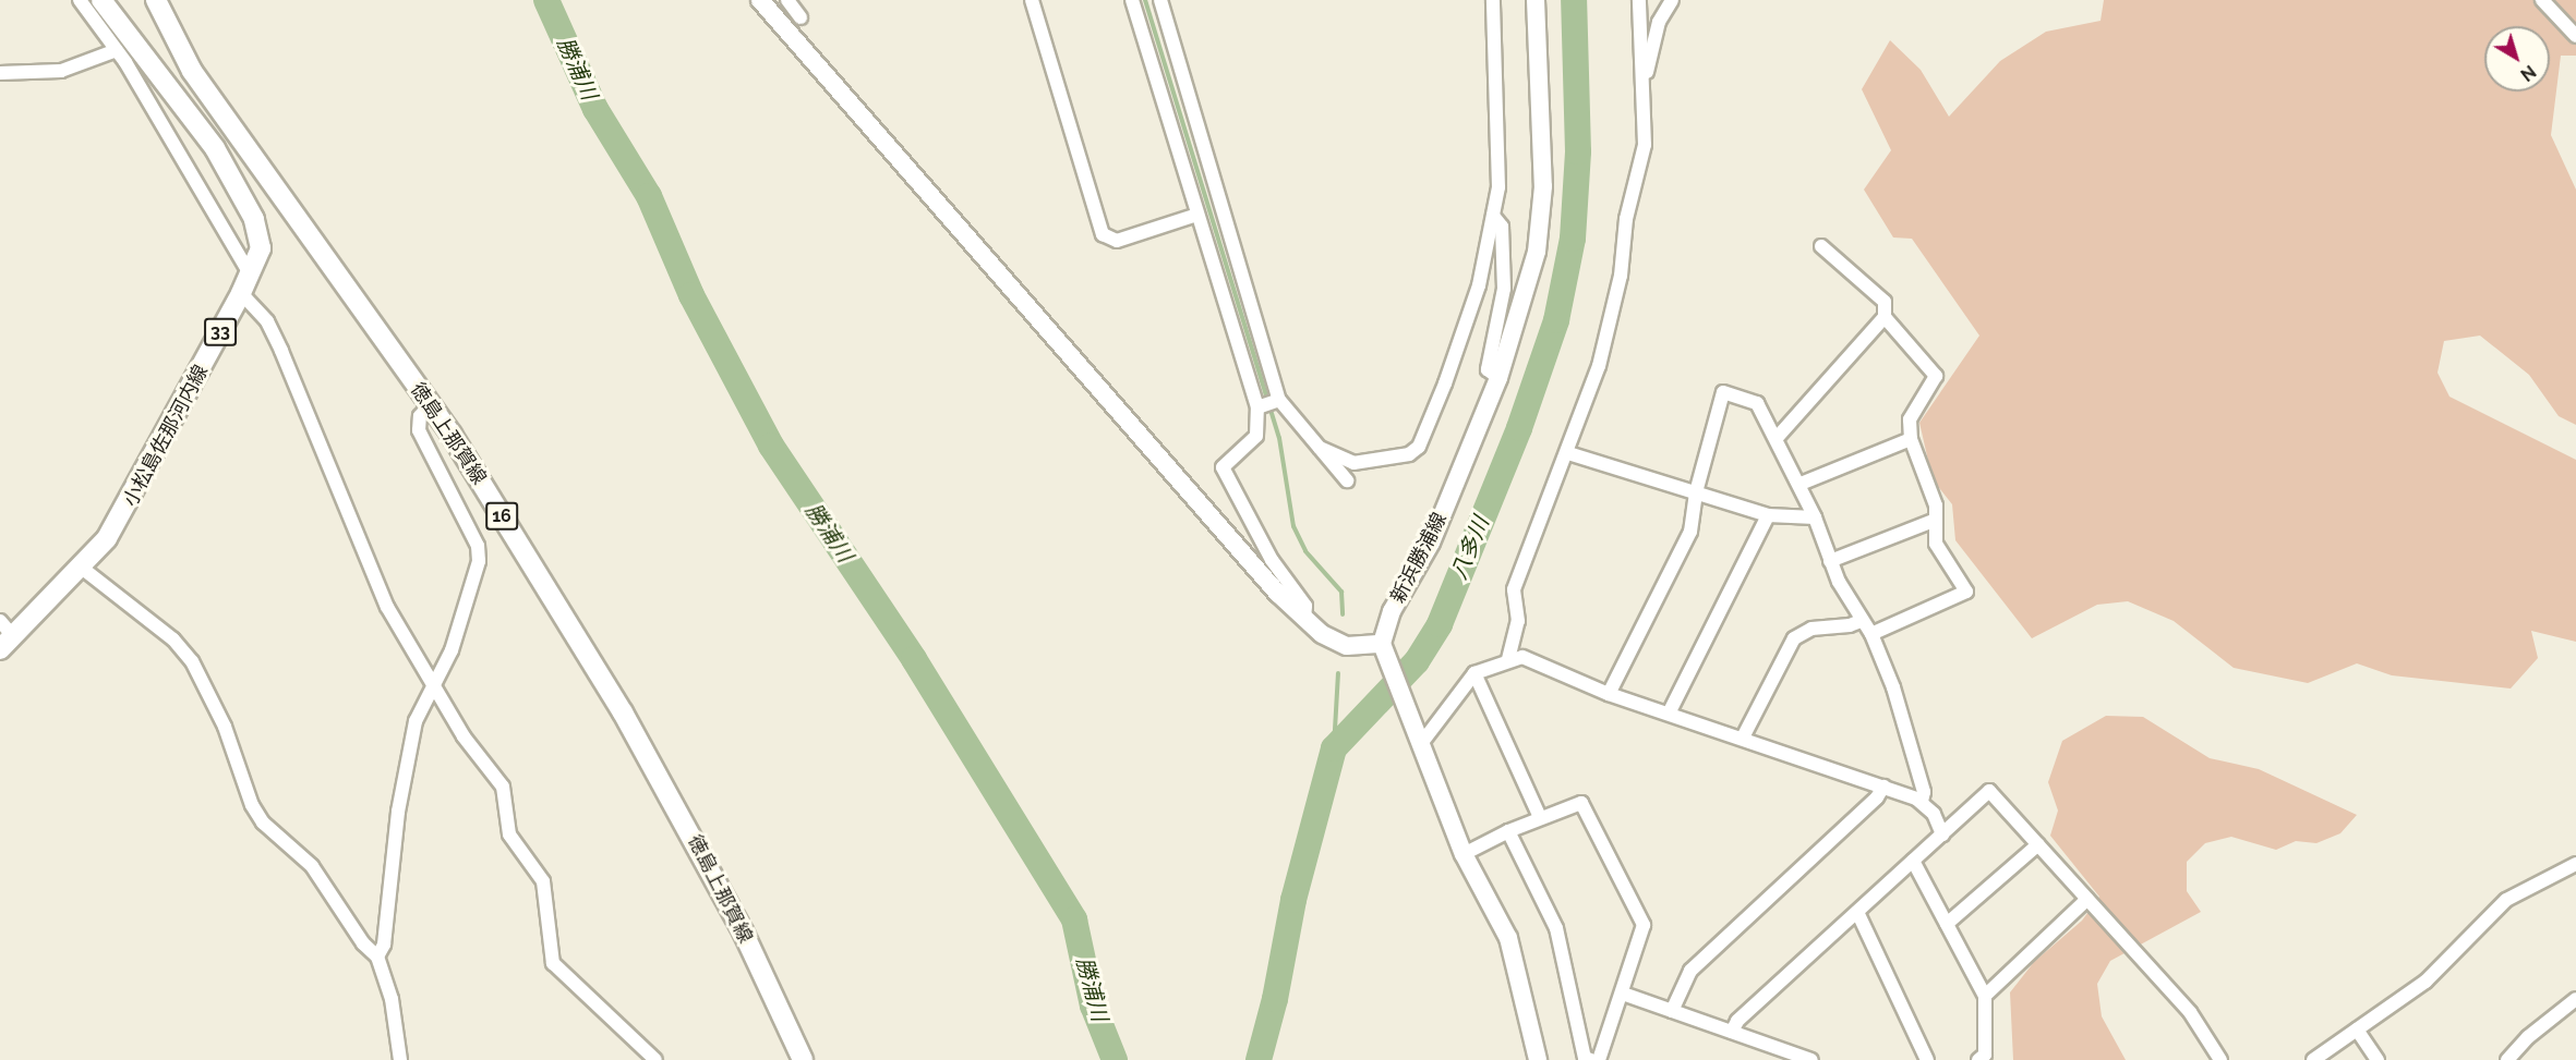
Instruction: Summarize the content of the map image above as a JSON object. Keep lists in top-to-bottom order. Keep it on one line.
{"streets":{"main road":["33","徳島上那賀線","小松島佐那河内線","16","新浜勝浦線"]},"water":["勝浦川","八多川"],"north":"bottom right"}
